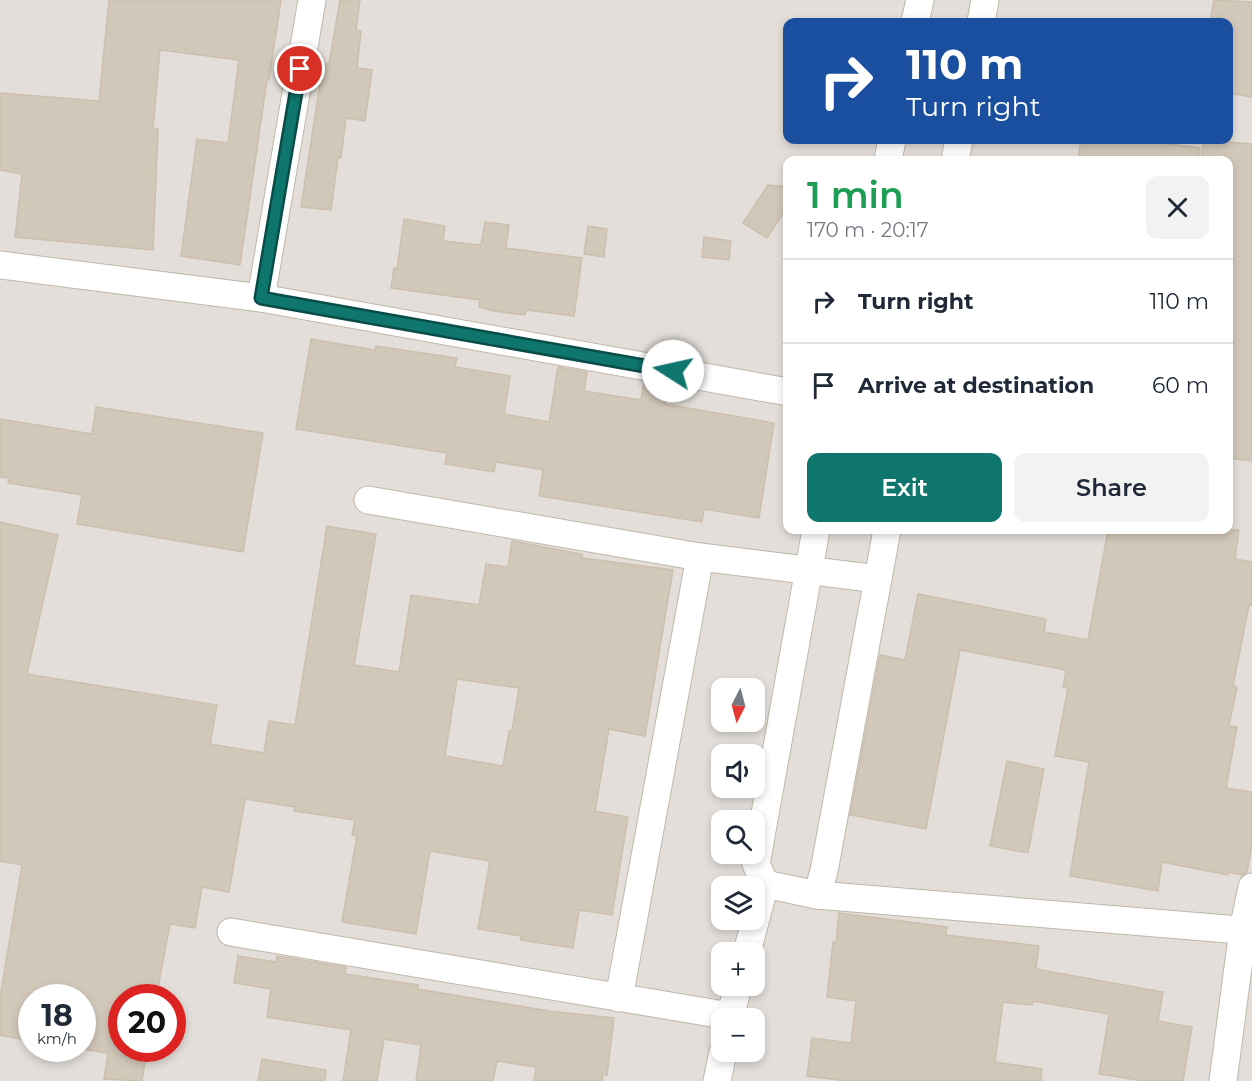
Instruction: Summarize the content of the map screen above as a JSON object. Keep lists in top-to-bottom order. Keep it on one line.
{"north":"bottom","page":{"turn":["110 m","Turn right"],"heading":["1 min","170 m · 20:17"],"list":[{"name":"Turn right","value":"110 m"},{"name":"Arrive at destination","value":"60 m"}],"buttons":["Exit","Share"],"map_buttons":["+","−"],"speed":"18 km/h","limit":"20"}}
